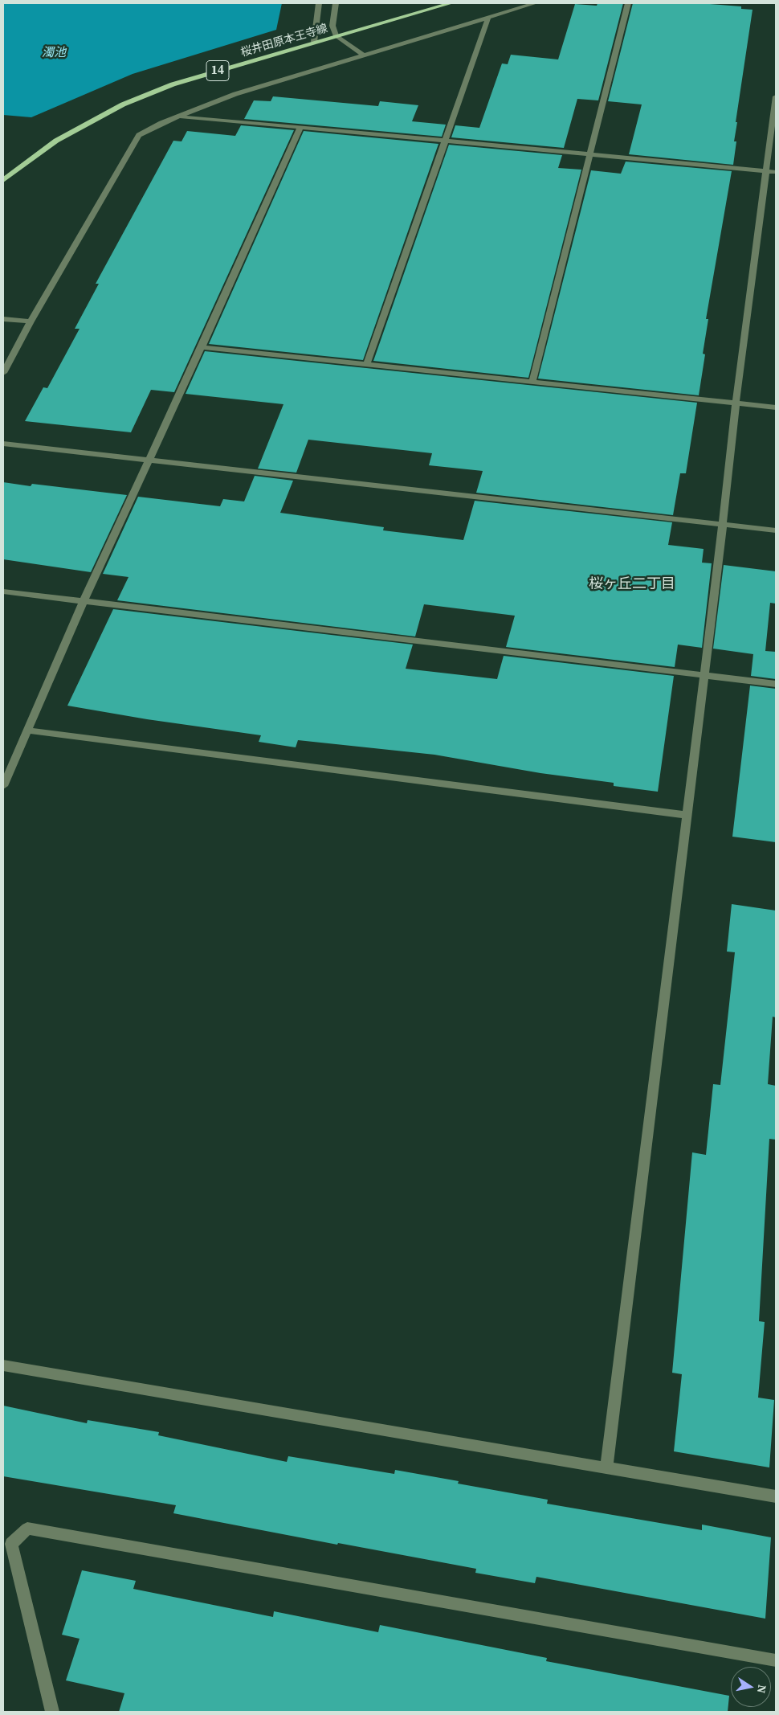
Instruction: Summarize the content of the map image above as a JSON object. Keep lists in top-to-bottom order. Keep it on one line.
{"streets":{"main road":["桜井田原本王寺線","14"]},"districts":["桜ヶ丘二丁目"],"water":["濁池"],"north":"right"}
